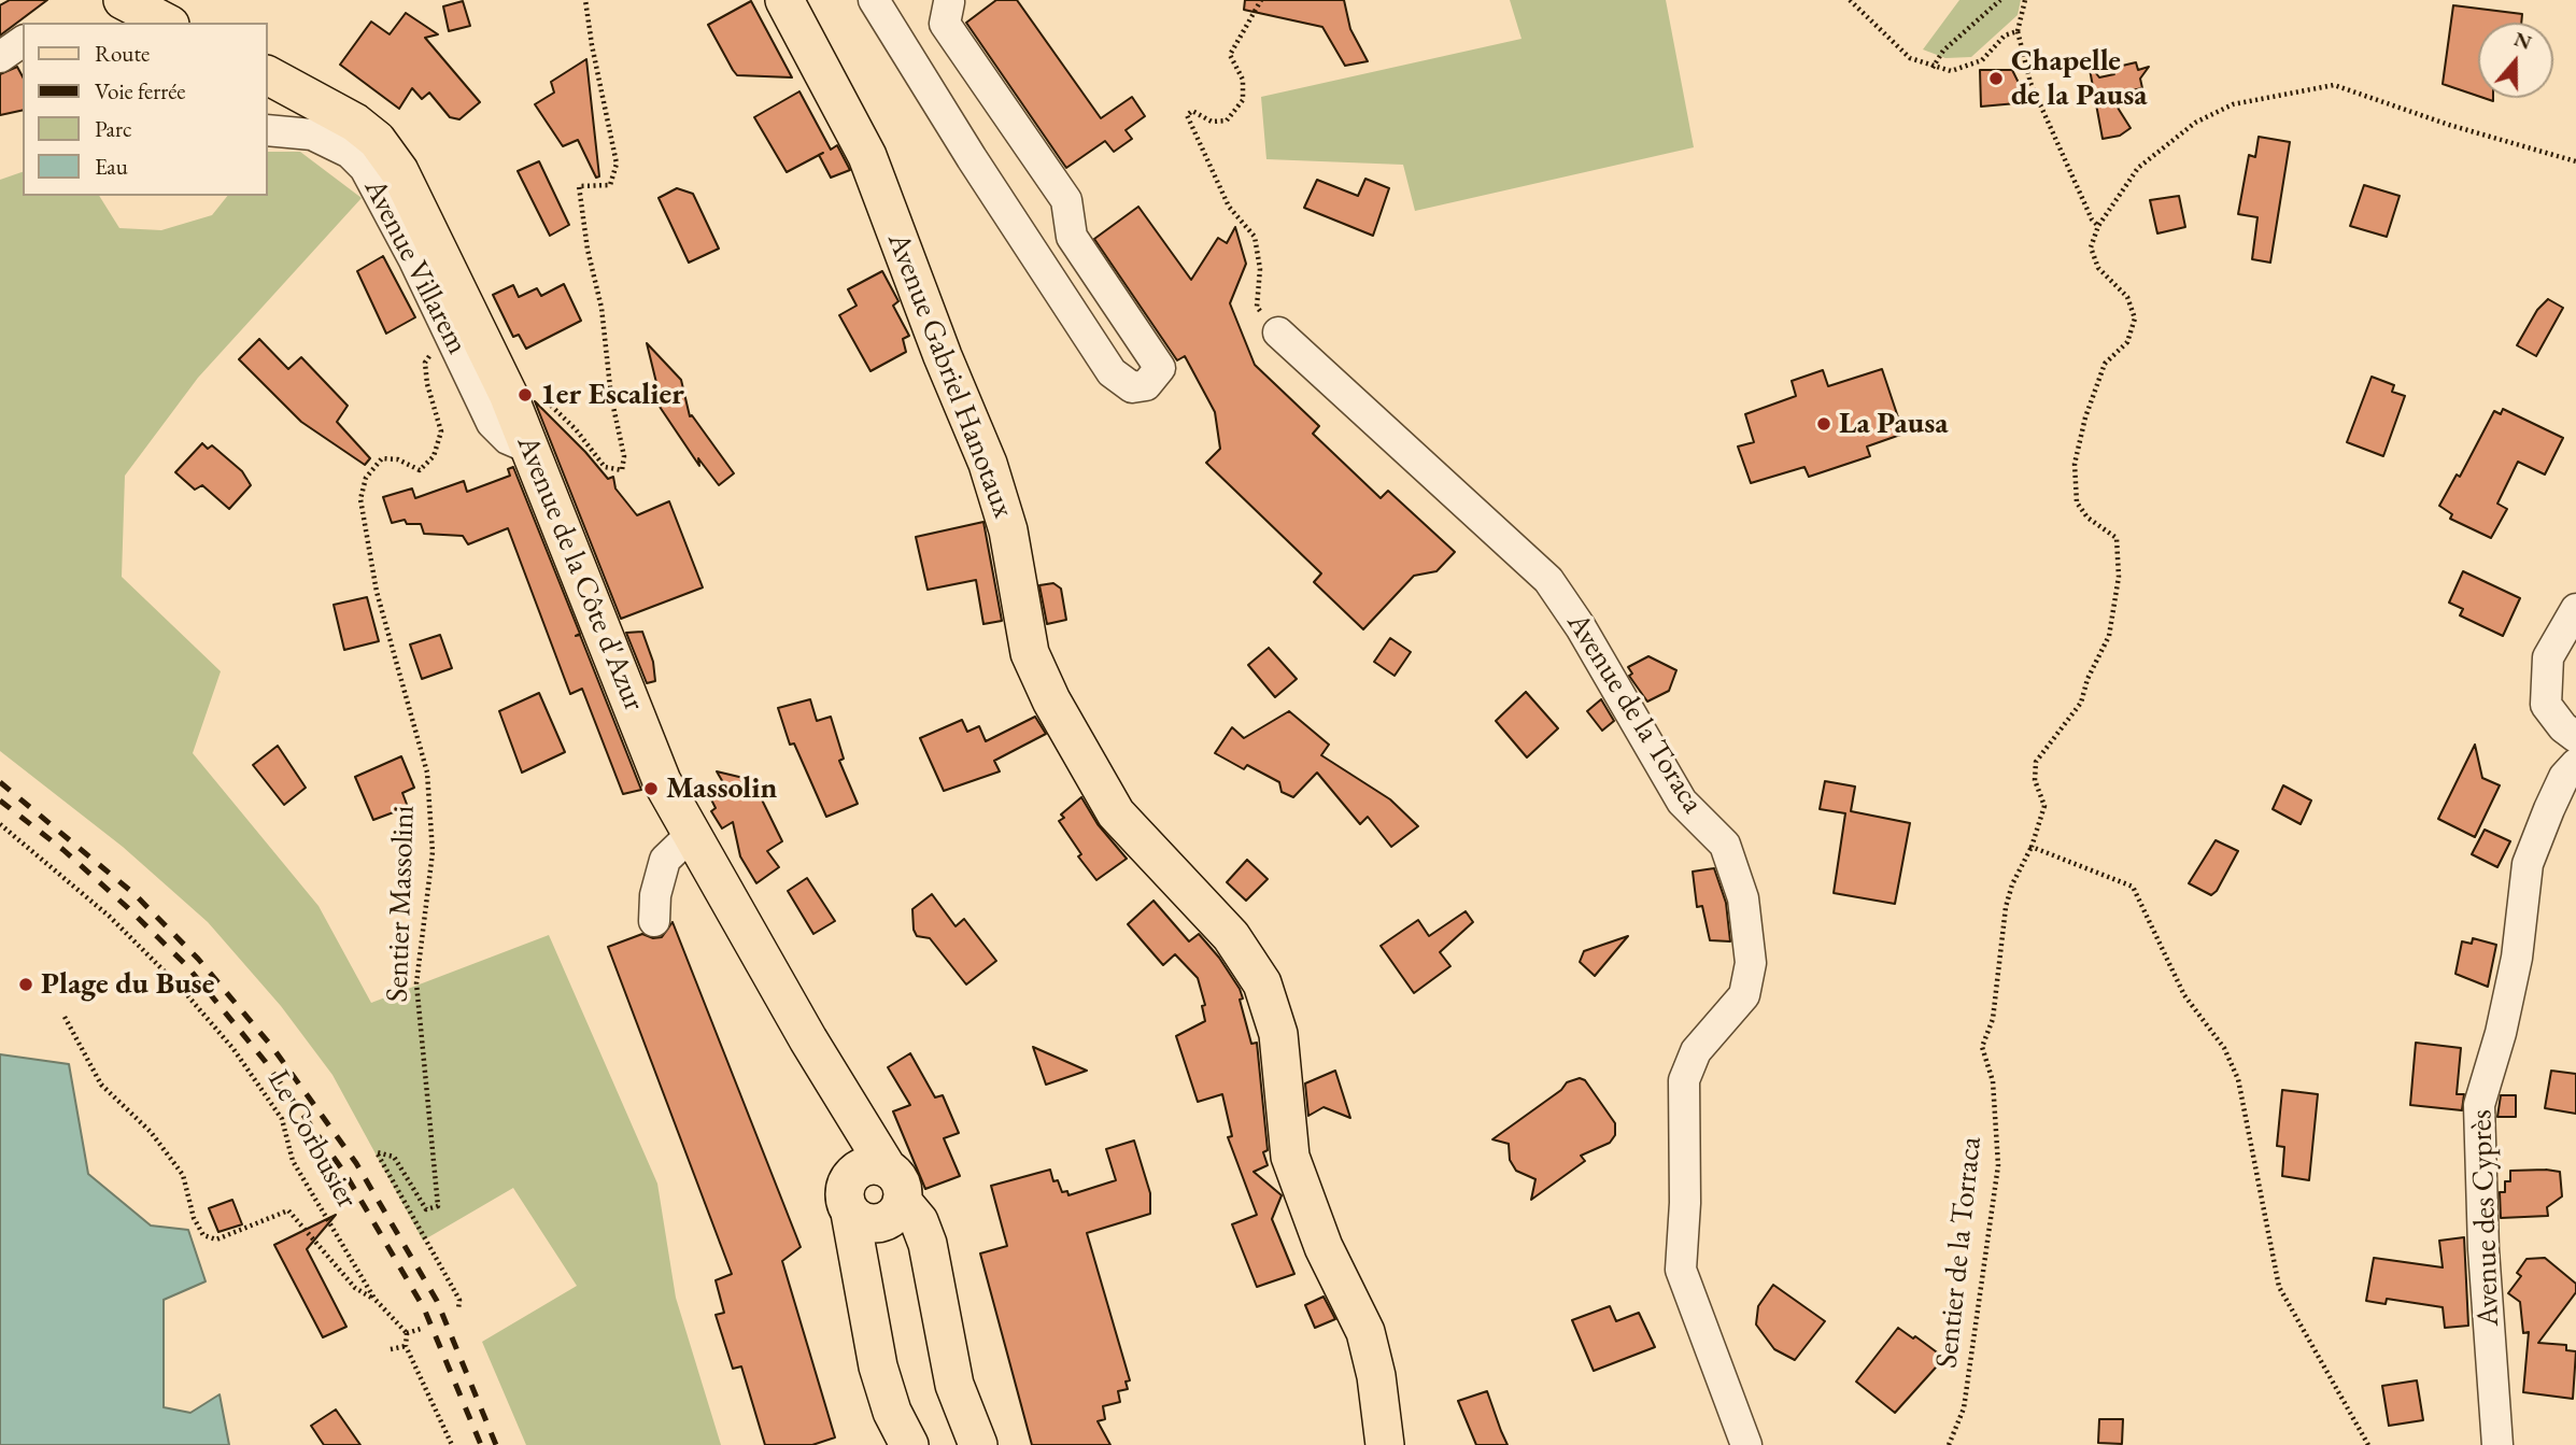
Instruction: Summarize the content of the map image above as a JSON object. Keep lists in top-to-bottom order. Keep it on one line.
{"streets":{"main road":["Avenue Gabriel Hanotaux","Avenue de la Côte d'Azur"],"street":["Avenue Villarem","Avenue de la Toraca","Avenue des Cyprès"],"path":["Sentier Massolini","Le Corbusier","Sentier de la Torraca"]},"crossings":[["Avenue Villarem","Avenue de la Côte d'Azur"]],"places":["Chapelle de la Pausa","1er Escalier","La Pausa","Massolin","Plage du Buse"],"legend":["Route","Voie ferrée","Parc","Eau"],"north":"top"}
